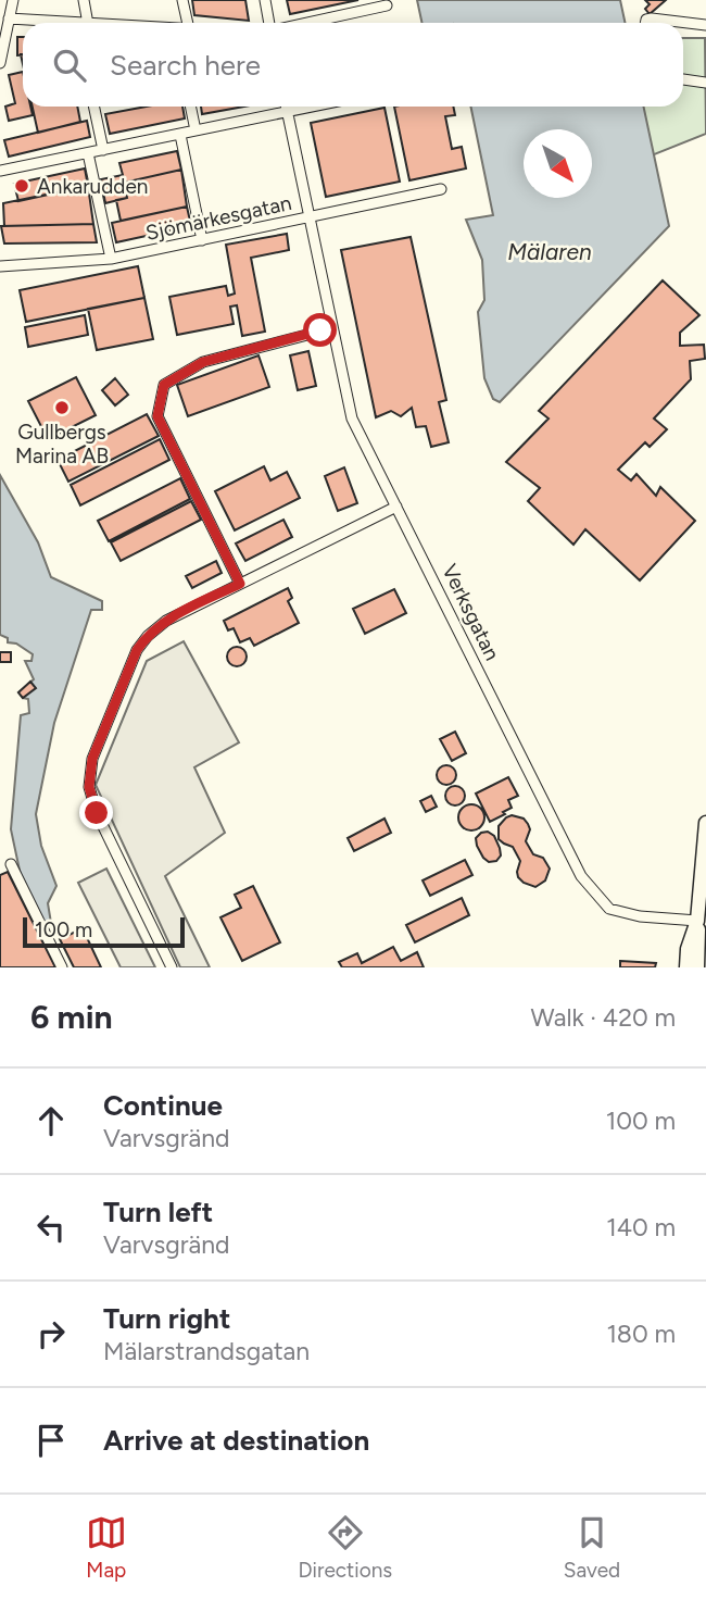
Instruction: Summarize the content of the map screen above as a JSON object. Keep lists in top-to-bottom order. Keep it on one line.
{"streets":{"street":["Sjömärkesgatan","Verksgatan"]},"crossings":[["Sjömärkesgatan","Verksgatan"]],"water":["Mälaren"],"places":["Ankarudden","Gullbergs Marina AB"],"scale_bar":"100 m","north":"bottom right","page":{"search":"Search here","scale":"100 m","heading":["6 min","Walk · 420 m"],"list":[["Continue","Varvsgränd","100 m"],["Turn left","Varvsgränd","140 m"],["Turn right","Mälarstrandsgatan","180 m"],"Arrive at destination"],"nav":["Map","Directions","Saved"]}}
